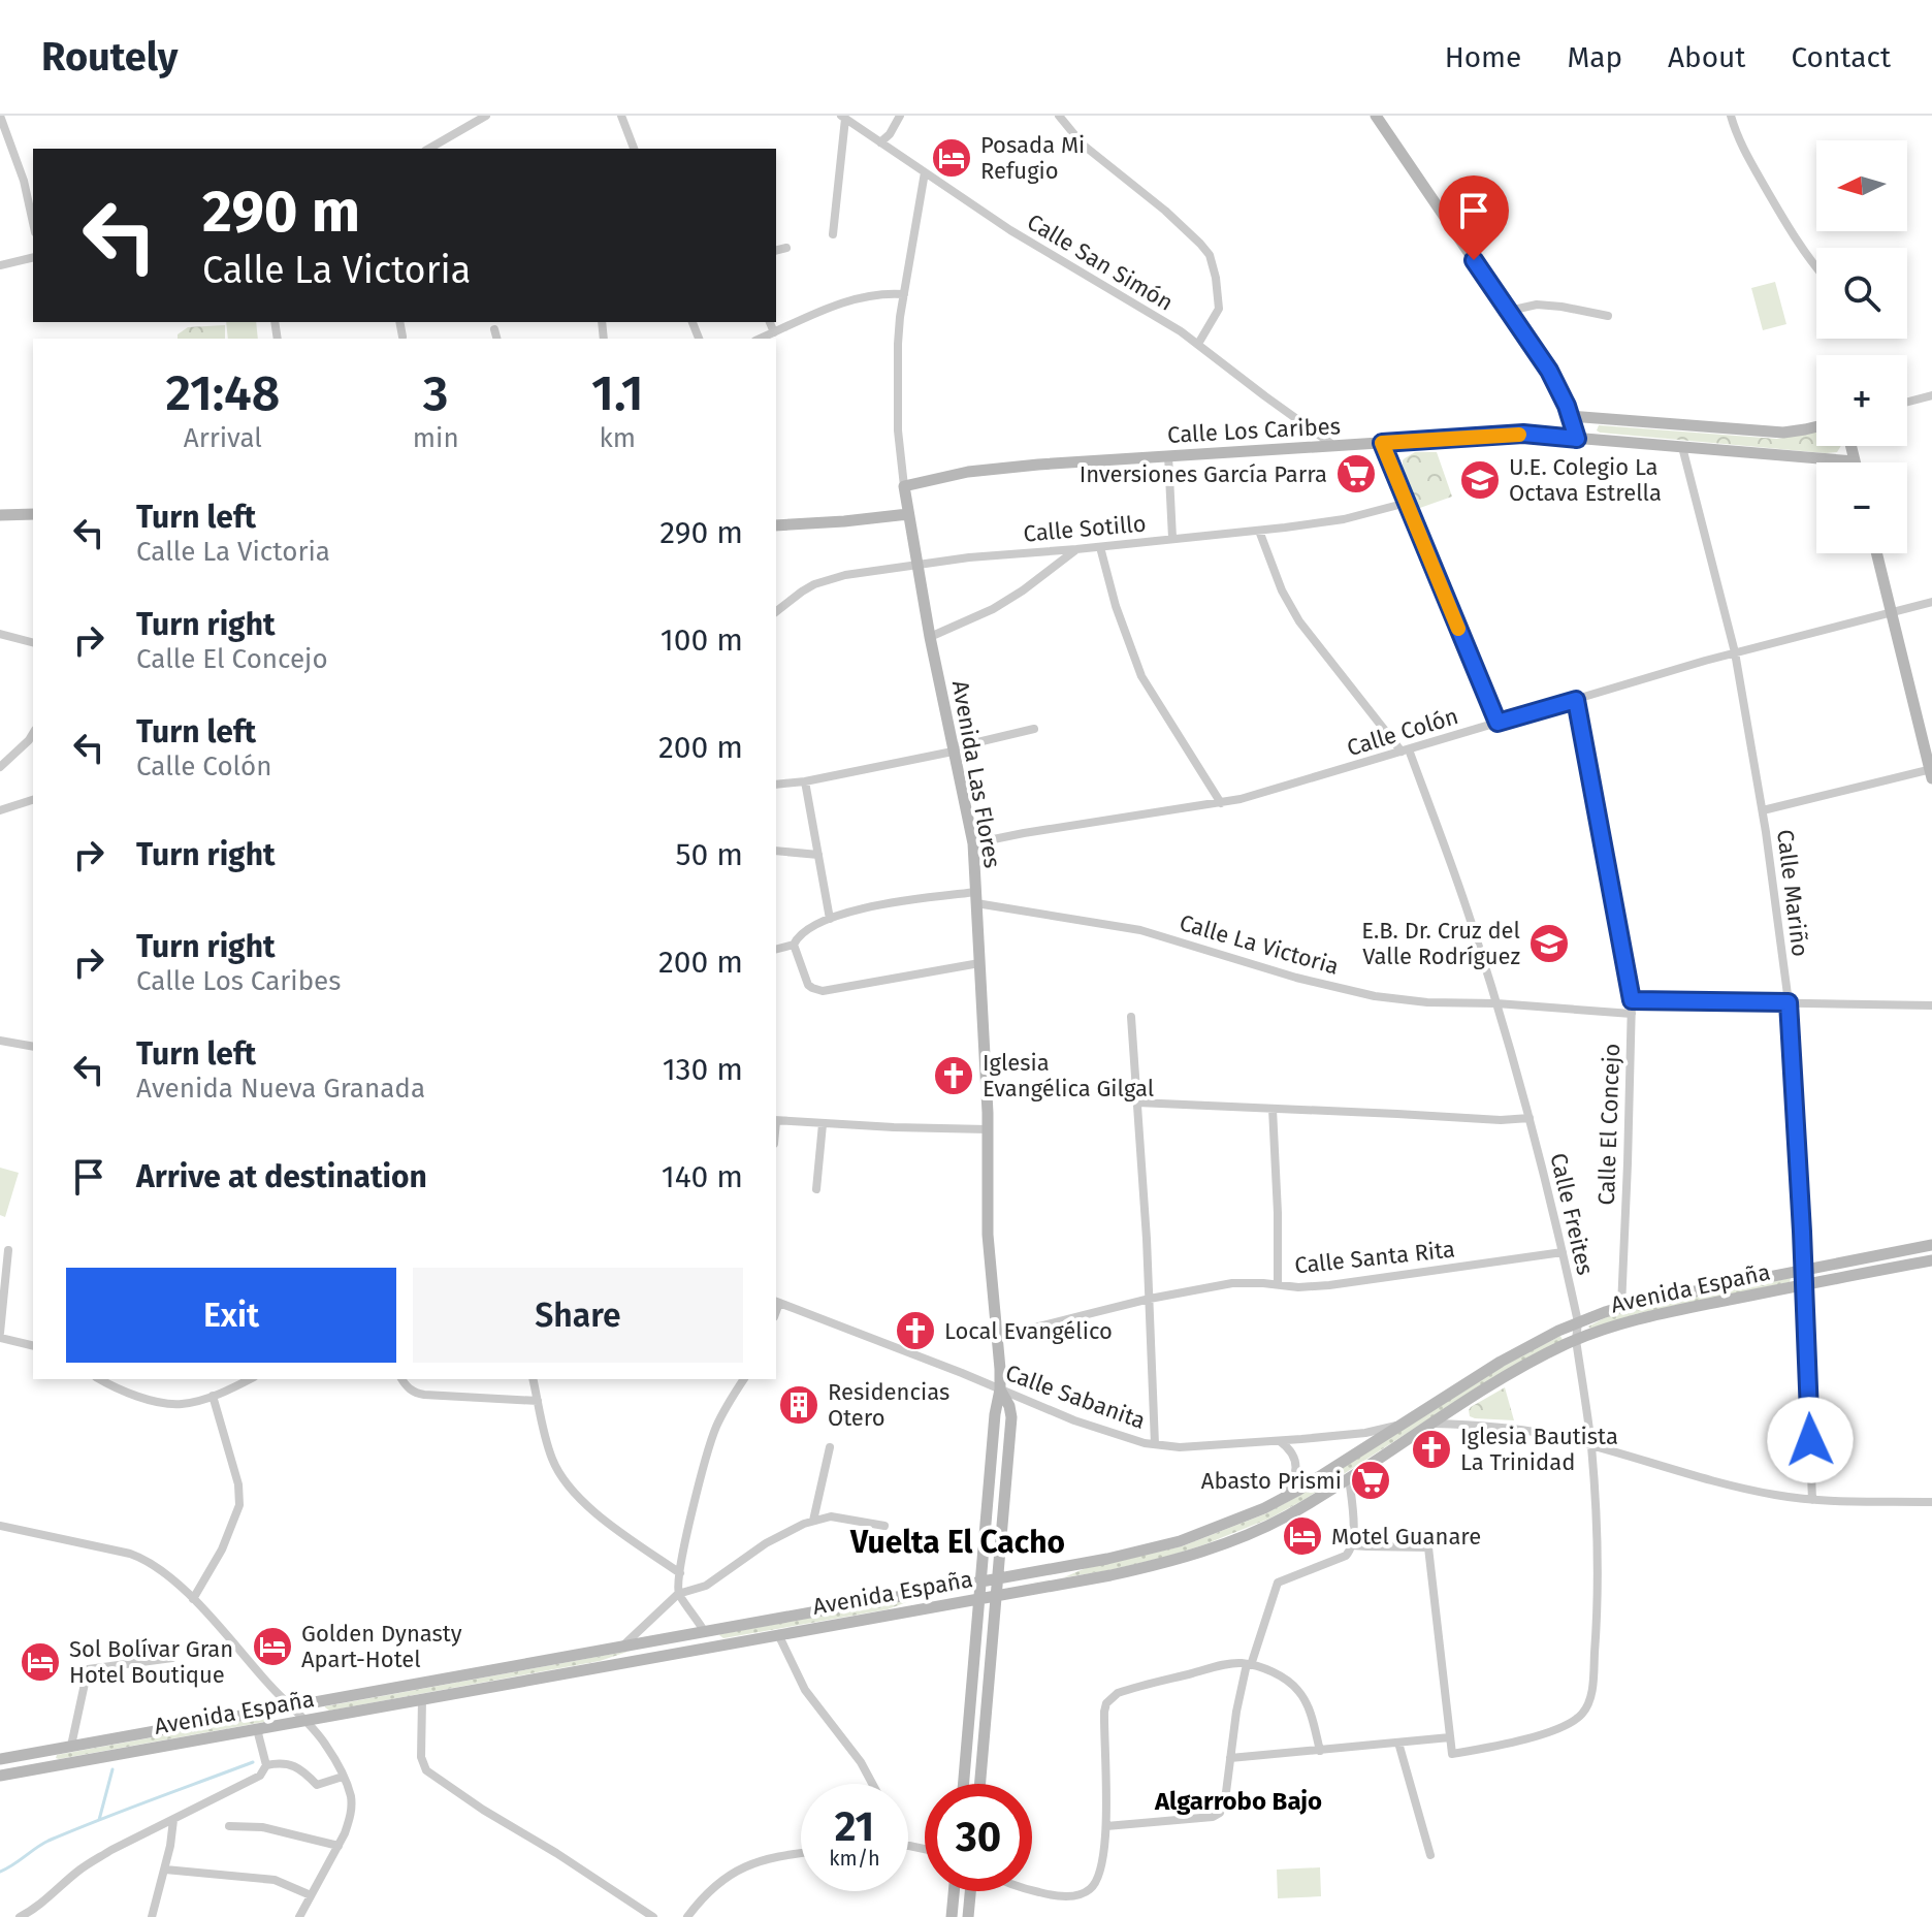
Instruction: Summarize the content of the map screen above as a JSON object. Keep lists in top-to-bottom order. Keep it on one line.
{"streets":{"main road":["Calle Los Caribes","Avenida Las Flores","Avenida España"],"street":["Calle San Simón","Calle Sotillo","Calle Colón","Calle Mariño","Calle La Victoria","Calle El Concejo","Calle Freites","Calle Santa Rita","Calle Sabanita"]},"crossings":[["Calle San Simón","Calle Los Caribes"],["Calle San Simón","Avenida Las Flores"],["Calle Los Caribes","Avenida Las Flores"],["Calle Los Caribes","Calle Mariño"],["Calle Sotillo","Avenida Las Flores"],["Calle Sotillo","Calle Freites"],["Calle Colón","Avenida Las Flores"],["Calle Colón","Calle Mariño"],["Calle Colón","Calle El Concejo"],["Calle Colón","Calle Freites"],["Avenida Las Flores","Calle La Victoria"],["Avenida Las Flores","Calle Santa Rita"],["Avenida Las Flores","Avenida España"],["Avenida Las Flores","Calle Sabanita"],["Calle Mariño","Avenida España"],["Calle La Victoria","Calle El Concejo"],["Calle La Victoria","Calle Freites"],["Calle El Concejo","Avenida España"],["Calle Freites","Calle Santa Rita"],["Calle Freites","Avenida España"],["Avenida España","Calle Sabanita"]],"districts":["Vuelta El Cacho","Algarrobo Bajo"],"places":{"hotel":["Posada Mi Refugio","Motel Guanare","Golden Dynasty Apart-Hotel","Sol Bolívar Gran Hotel Boutique"],"supermarket":["Inversiones García Parra","Abasto Prismi"],"school or university":["U.E. Colegio La Octava Estrella","E.B. Dr. Cruz del Valle Rodríguez"],"church":["Iglesia Evangélica Gilgal","Local Evangélico","Iglesia Bautista La Trinidad"],"building":["Residencias Otero"]},"north":"left","page":{"header":"Routely","nav":["Home","Map","About","Contact"],"map_buttons":["+","−"],"turn":["290 m","Calle La Victoria"],"eta":["21:48","Arrival","3","min","1.1","km"],"list":[{"name":"Turn left","note":"Calle La Victoria","value":"290 m"},{"name":"Turn right","note":"Calle El Concejo","value":"100 m"},{"name":"Turn left","note":"Calle Colón","value":"200 m"},{"name":"Turn right","value":"50 m"},{"name":"Turn right","note":"Calle Los Caribes","value":"200 m"},{"name":"Turn left","note":"Avenida Nueva Granada","value":"130 m"},{"name":"Arrive at destination","value":"140 m"}],"buttons":["Exit","Share"],"speed":"21 km/h","limit":"30"}}
